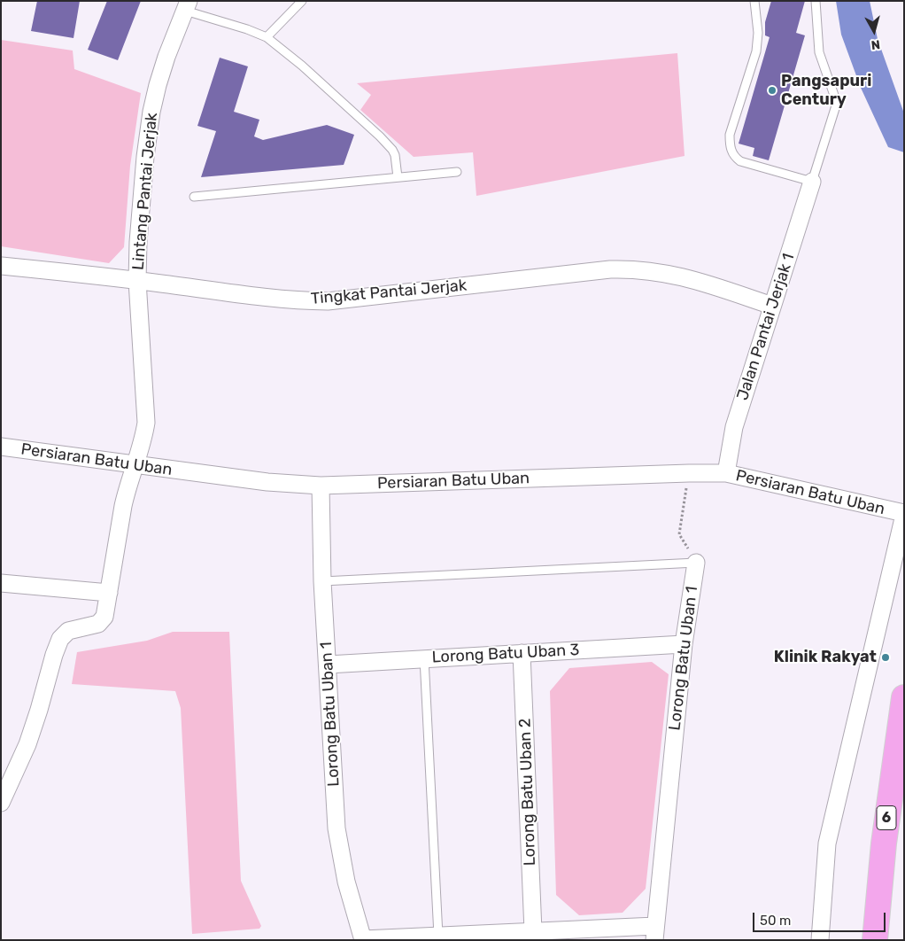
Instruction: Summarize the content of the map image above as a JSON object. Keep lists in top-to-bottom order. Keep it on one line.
{"streets":{"highway":["6"],"street":["Lintang Pantai Jerjak","Tingkat Pantai Jerjak","Jalan Pantai Jerjak 1","Persiaran Batu Uban","Lorong Batu Uban 3","Lorong Batu Uban 1","Lorong Batu Uban 2"]},"crossings":[["Lintang Pantai Jerjak","Tingkat Pantai Jerjak"],["Lintang Pantai Jerjak","Persiaran Batu Uban"],["Tingkat Pantai Jerjak","Jalan Pantai Jerjak 1"],["Jalan Pantai Jerjak 1","Persiaran Batu Uban"],["Persiaran Batu Uban","Lorong Batu Uban 1"],["Lorong Batu Uban 3","Lorong Batu Uban 1"],["Lorong Batu Uban 3","Lorong Batu Uban 2"]],"places":["Pangsapuri Century","Klinik Rakyat"],"scale_bar":"50 m","north":"bottom"}
